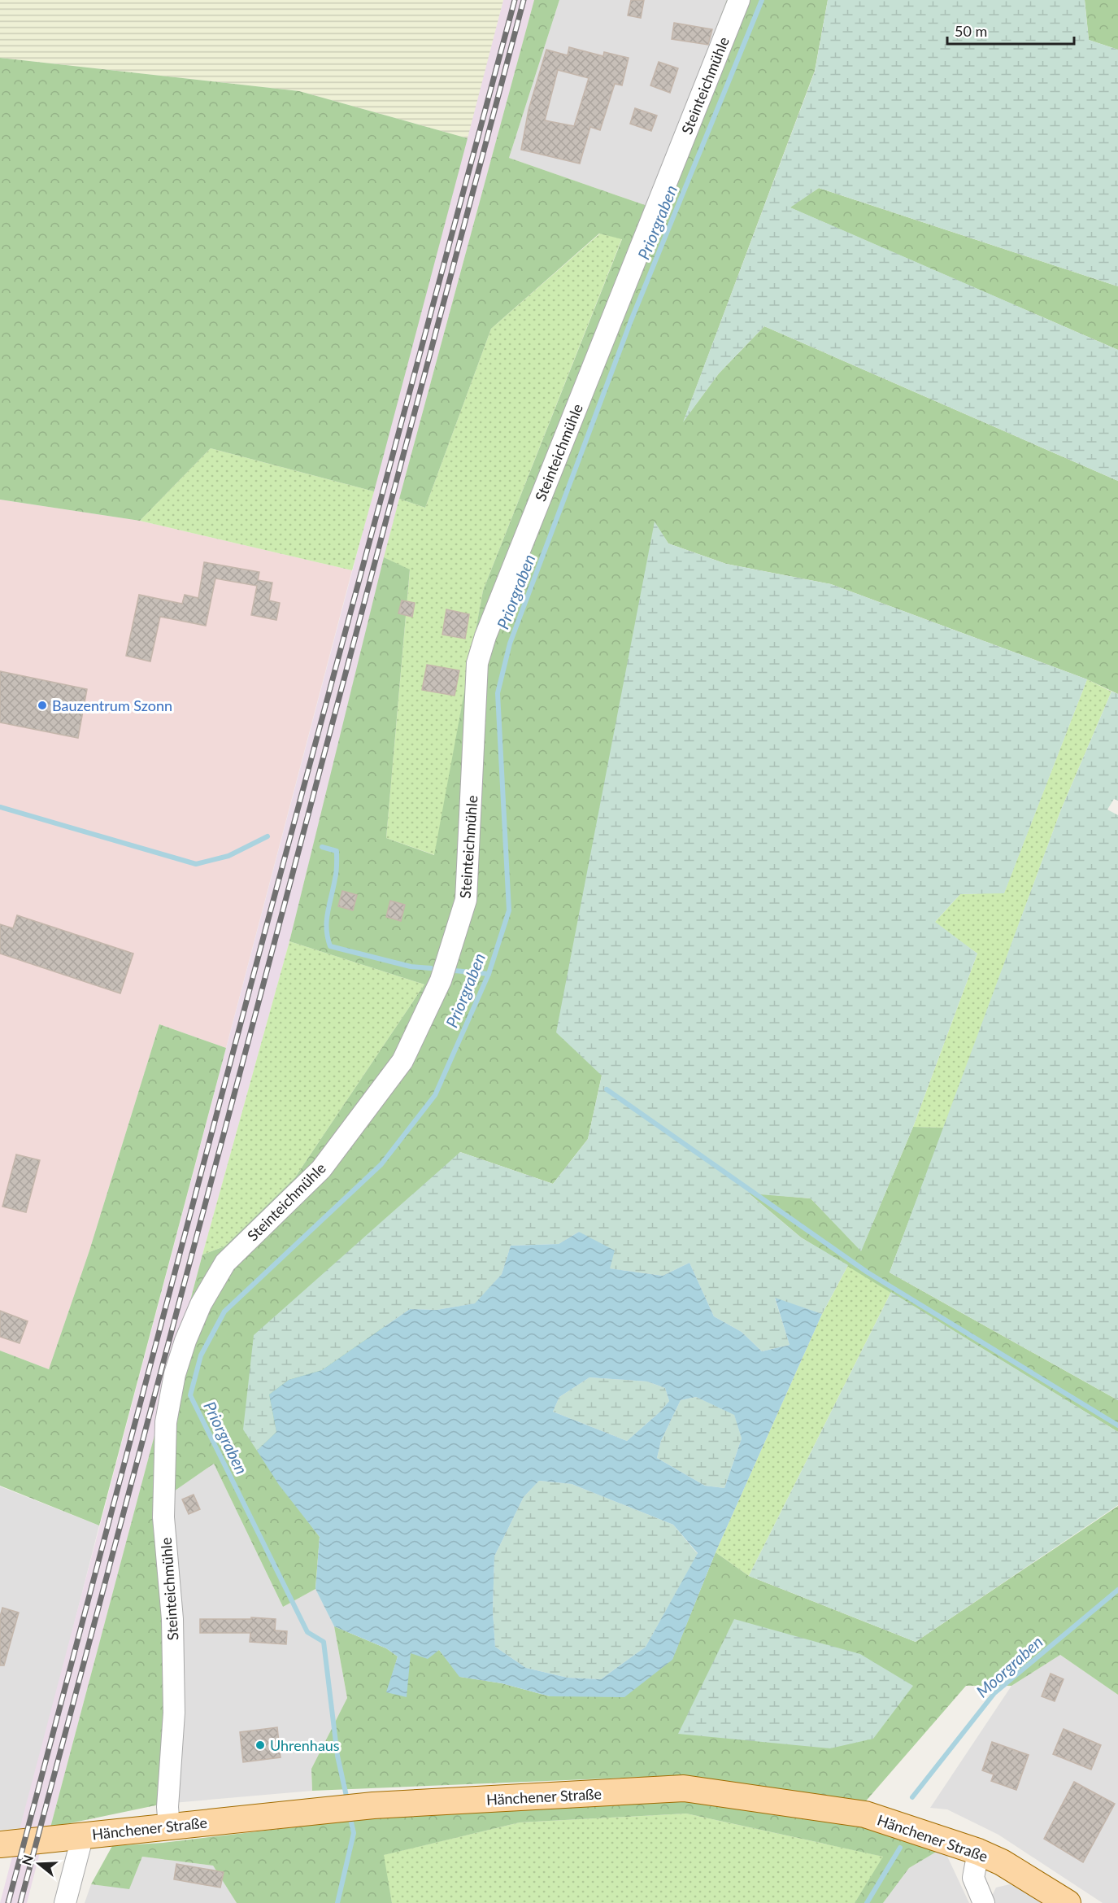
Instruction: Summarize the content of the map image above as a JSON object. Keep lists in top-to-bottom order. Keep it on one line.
{"streets":{"main road":["Hänchener Straße"],"street":["Steinteichmühle"]},"crossings":[["Steinteichmühle","Hänchener Straße"]],"water":["Priorgraben","Moorgraben"],"places":["Bauzentrum Szonn","Uhrenhaus"],"scale_bar":"50 m","north":"left"}
